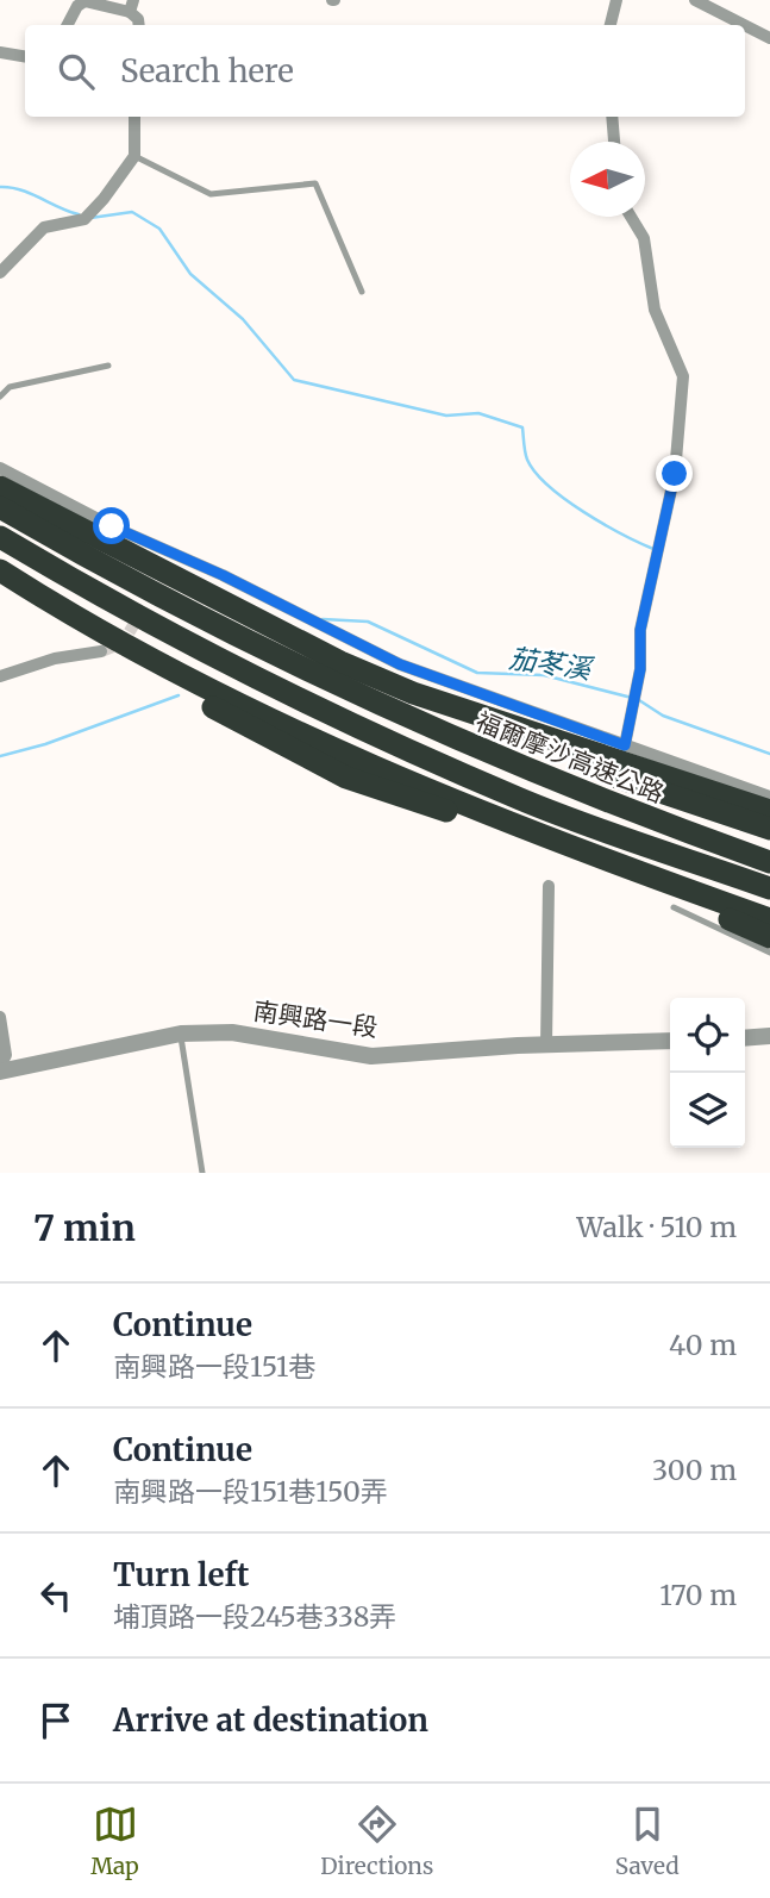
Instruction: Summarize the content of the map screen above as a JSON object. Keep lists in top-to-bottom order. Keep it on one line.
{"streets":{"highway":["福爾摩沙高速公路"],"street":["南興路一段"]},"water":["茄苳溪"],"north":"left","page":{"search":"Search here","heading":["7 min","Walk · 510 m"],"list":[["Continue","南興路一段151巷","40 m"],["Continue","南興路一段151巷150弄","300 m"],["Turn left","埔頂路一段245巷338弄","170 m"],"Arrive at destination"],"nav":["Map","Directions","Saved"]}}
